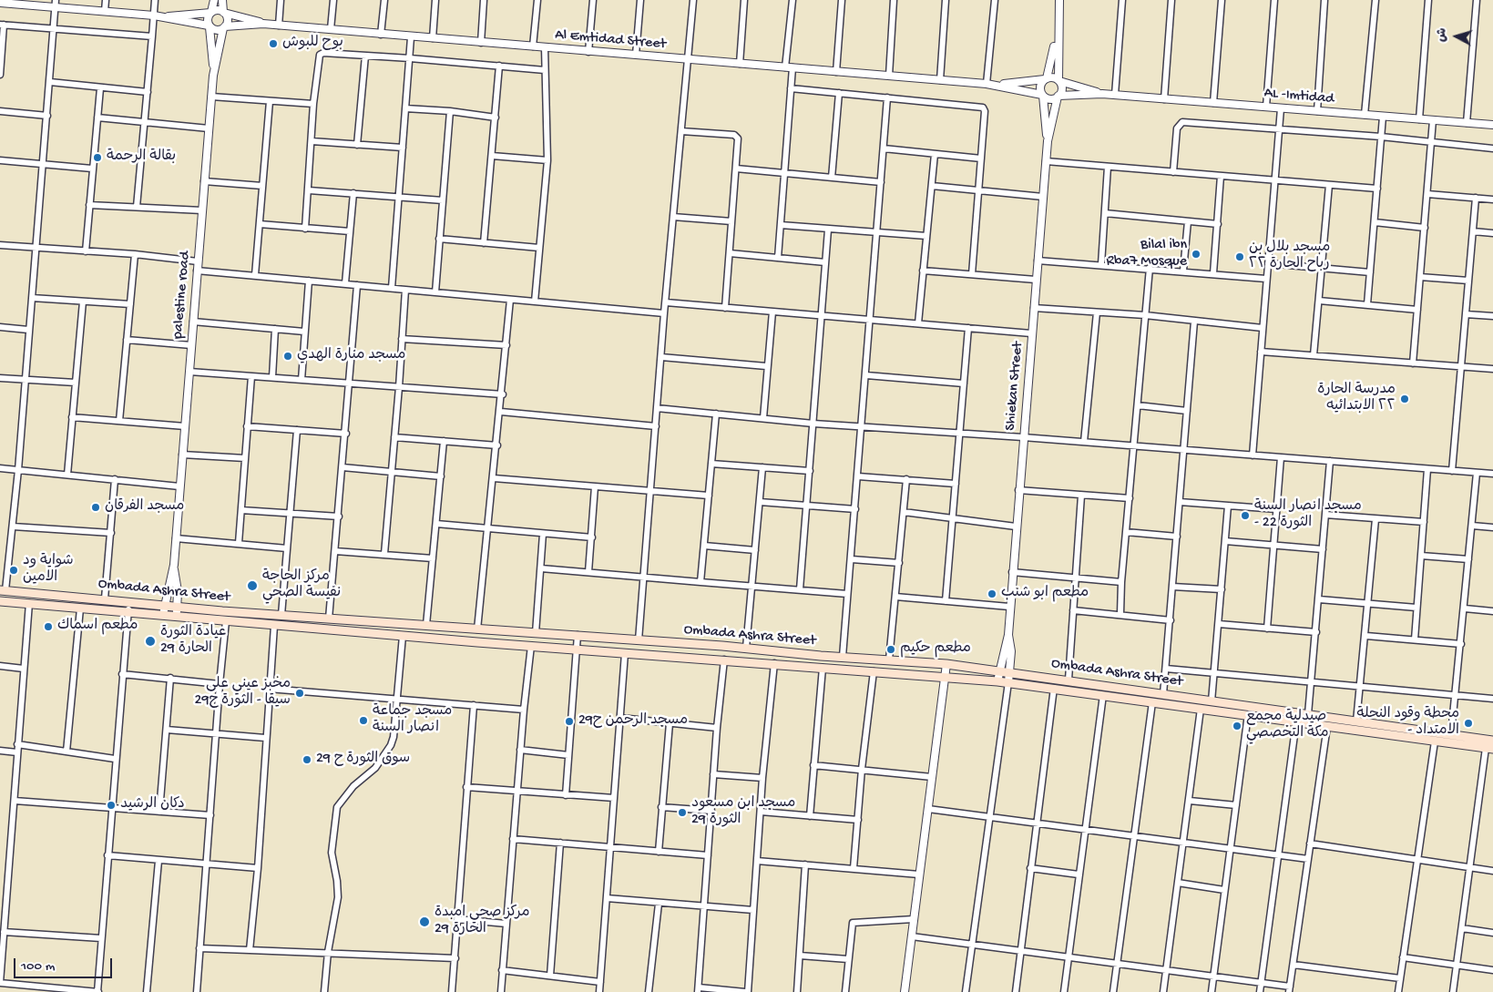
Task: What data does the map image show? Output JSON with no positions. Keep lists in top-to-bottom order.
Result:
{
  "streets": {
    "main road": ["Ombada Ashra Street"],
    "street": [
      "Al Emtidad Street",
      "AL -Imtidad",
      "palestine road",
      "Shiekan Street"
    ]
  },
  "crossings": [
    ["Al Emtidad Street", "palestine road"],
    ["palestine road", "Ombada Ashra Street"],
    ["Shiekan Street", "Ombada Ashra Street"]
  ],
  "places": [
    "بوح للبوش",
    "بقالة الرحمة",
    "Bilal ibn Rba7 Mosque",
    "مسجد بلال بن رباح الحارة ٢٢",
    "مسجد منارة الهدي",
    "مدرسة الحارة ٢٢ الابتدائيه",
    "مسجد الفرقان",
    "مسجد انصار السنة - الثورة 22",
    "شواية ود الامين",
    "مركز الحاجة نفيسة الصحي",
    "مطعم ابو شنب",
    "مطعم اسماك",
    "عيادة الثورة الحارة 29",
    "مطعم حكيم",
    "مخبز عيني على سيقا - الثورة ح29",
    "مسجد جماعة انصار السنة",
    "مسجد الرحمن ح29",
    "محطة وقود النحلة - الامتداد",
    "صيدلية مجمع مكة التخصصي",
    "سوق الثورة ح 29",
    "دكان الرشيد",
    "مسجد ابن مسعود الثورة 29",
    "مركز صحي امبدة الحارة 29"
  ],
  "scale_bar": "100 m",
  "north": "left"
}
